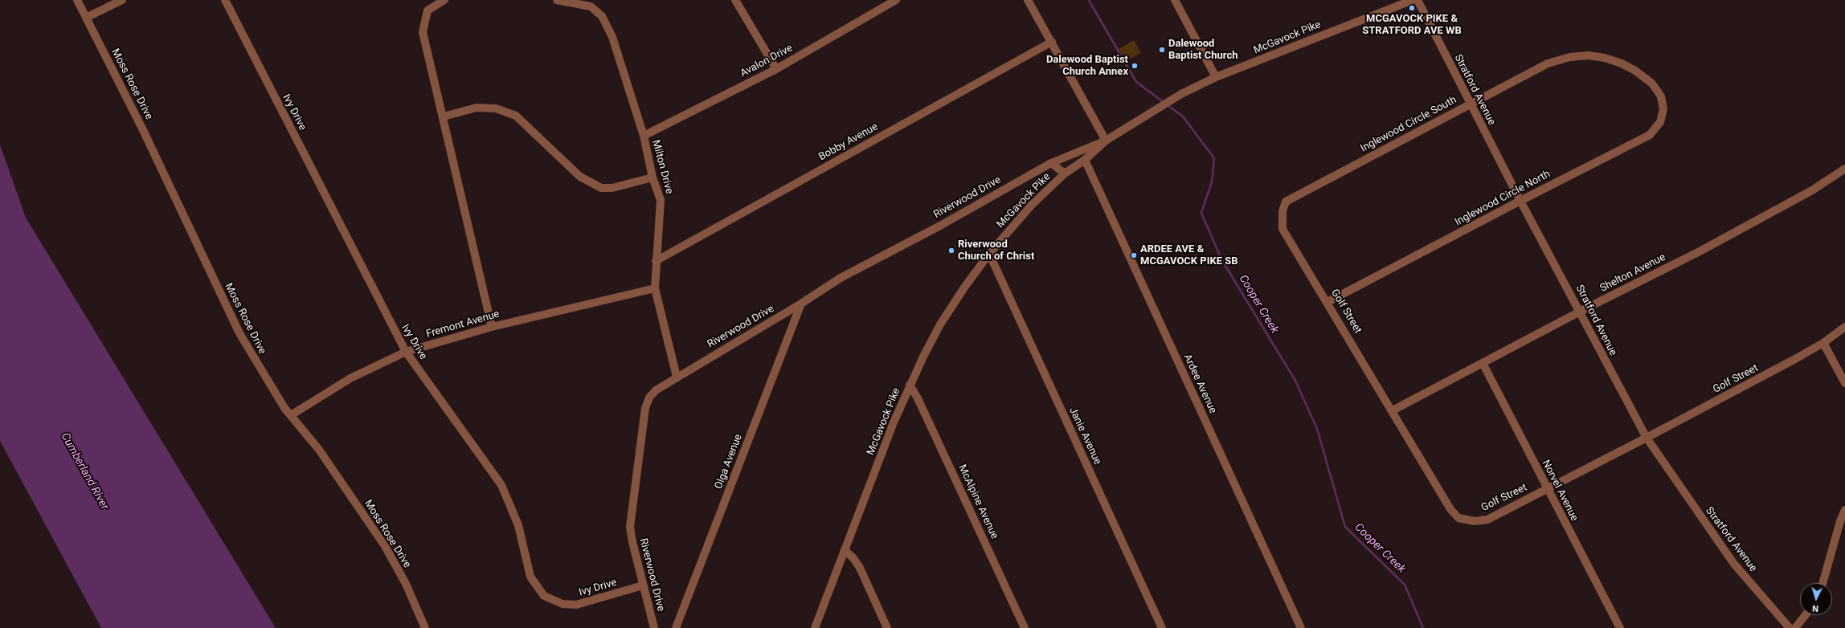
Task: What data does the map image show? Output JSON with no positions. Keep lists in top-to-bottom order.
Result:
{
  "streets": {
    "street": [
      "McGavock Pike",
      "Avalon Drive",
      "Moss Rose Drive",
      "Stratford Avenue",
      "Ivy Drive",
      "Inglewood Circle South",
      "Bobby Avenue",
      "Milton Drive",
      "Riverwood Drive",
      "Inglewood Circle North",
      "Shelton Avenue",
      "Golf Street",
      "Fremont Avenue",
      "Ardee Avenue",
      "Janie Avenue",
      "Olga Avenue",
      "Norvel Avenue",
      "McAlpine Avenue"
    ]
  },
  "crossings": [
    ["McGavock Pike", "Riverwood Drive"],
    ["McGavock Pike", "Ardee Avenue"],
    ["McGavock Pike", "Janie Avenue"],
    ["McGavock Pike", "McAlpine Avenue"],
    ["Avalon Drive", "Milton Drive"],
    ["Moss Rose Drive", "Fremont Avenue"],
    ["Stratford Avenue", "Inglewood Circle South"],
    ["Stratford Avenue", "Inglewood Circle North"],
    ["Stratford Avenue", "Shelton Avenue"],
    ["Stratford Avenue", "Golf Street"],
    ["Ivy Drive", "Riverwood Drive"],
    ["Ivy Drive", "Fremont Avenue"],
    ["Inglewood Circle South", "Inglewood Circle North"],
    ["Inglewood Circle South", "Golf Street"],
    ["Bobby Avenue", "Milton Drive"],
    ["Milton Drive", "Riverwood Drive"],
    ["Milton Drive", "Fremont Avenue"],
    ["Riverwood Drive", "Ardee Avenue"],
    ["Riverwood Drive", "Olga Avenue"],
    ["Inglewood Circle North", "Golf Street"],
    ["Shelton Avenue", "Golf Street"],
    ["Shelton Avenue", "Norvel Avenue"],
    ["Golf Street", "Norvel Avenue"]
  ],
  "water": ["Cooper Creek", "Cumberland River"],
  "places": [
    "MCGAVOCK PIKE & STRATFORD AVE WB",
    "Dalewood Baptist Church",
    "Dalewood Baptist Church Annex",
    "Riverwood Church of Christ",
    "ARDEE AVE & MCGAVOCK PIKE SB"
  ],
  "north": "bottom"
}
